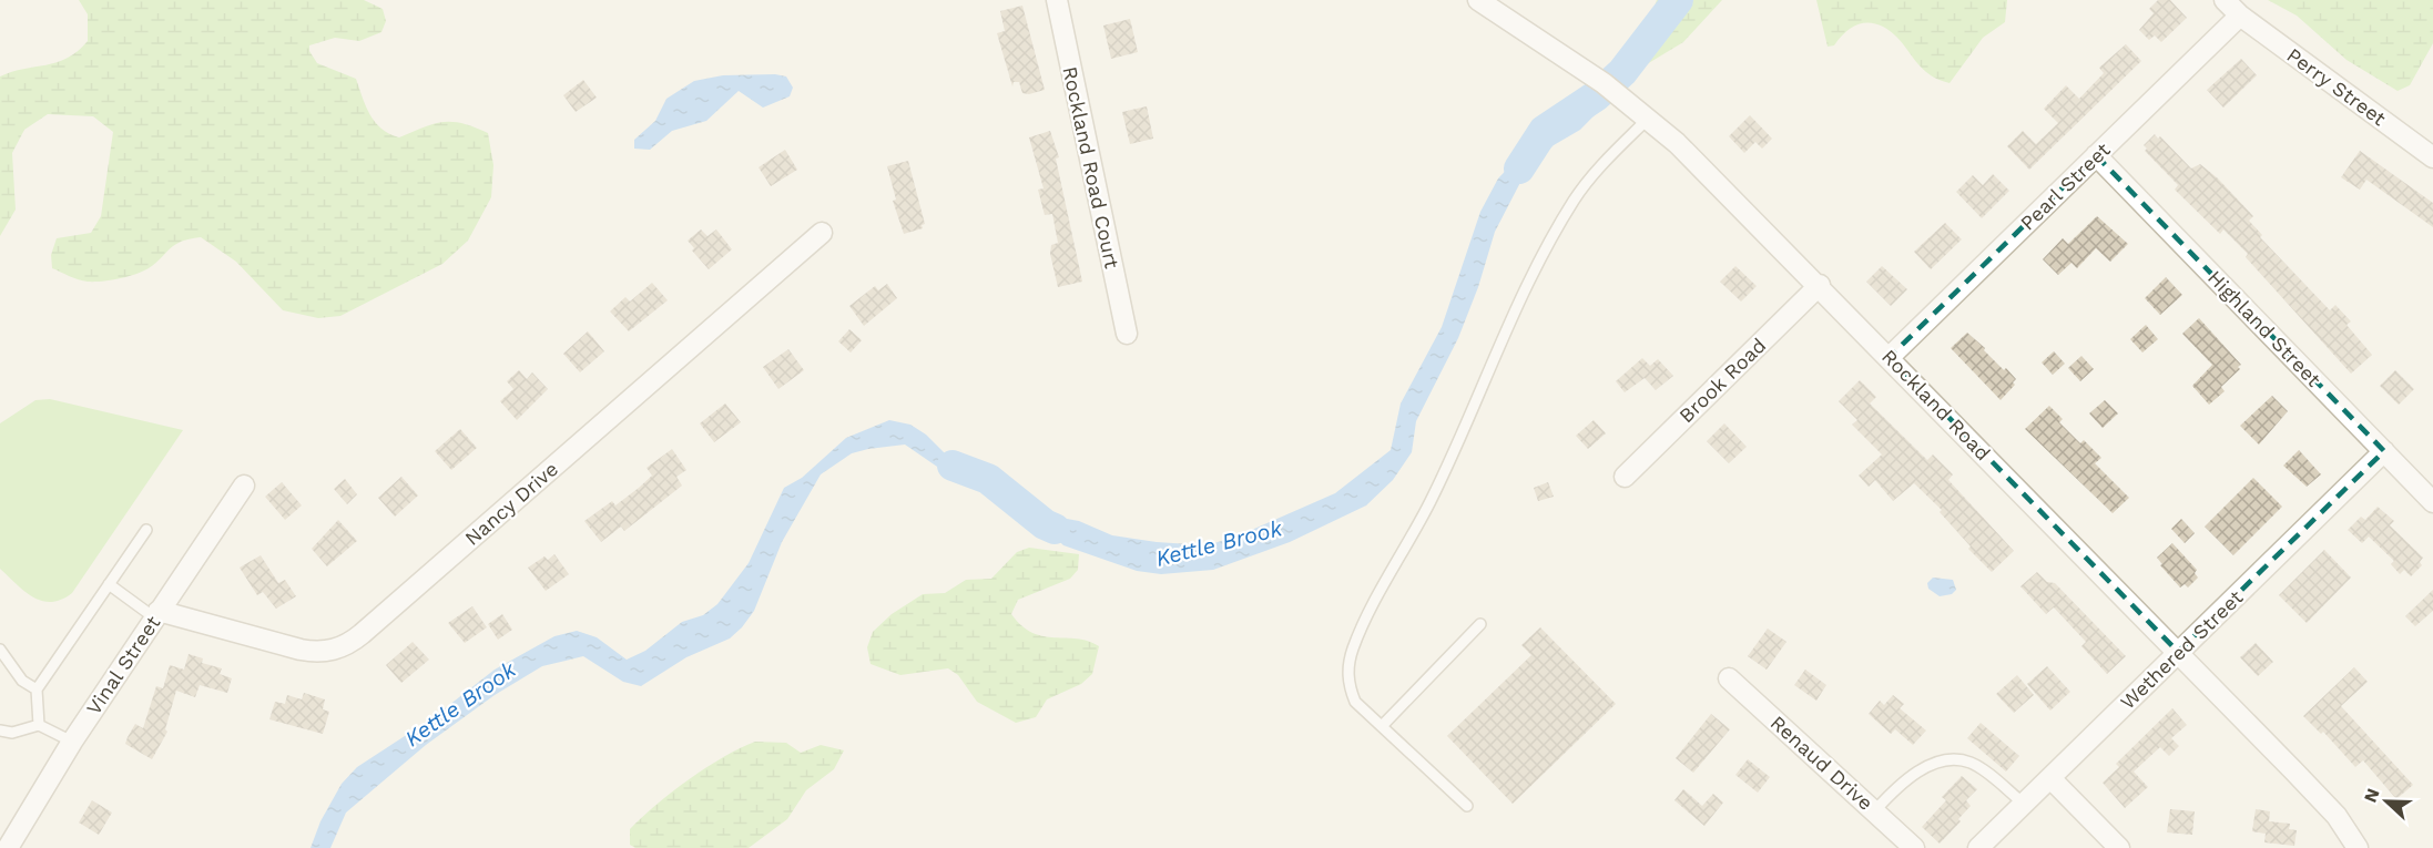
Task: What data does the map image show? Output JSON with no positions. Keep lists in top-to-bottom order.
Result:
{
  "streets": {
    "street": [
      "Perry Street",
      "Rockland Road Court",
      "Pearl Street",
      "Highland Street",
      "Brook Road",
      "Rockland Road",
      "Nancy Drive",
      "Wethered Street",
      "Vinal Street",
      "Renaud Drive"
    ]
  },
  "crossings": [
    ["Perry Street", "Pearl Street"],
    ["Pearl Street", "Highland Street"],
    ["Pearl Street", "Rockland Road"],
    ["Highland Street", "Wethered Street"],
    ["Brook Road", "Rockland Road"],
    ["Rockland Road", "Wethered Street"],
    ["Nancy Drive", "Vinal Street"]
  ],
  "water": ["Kettle Brook"],
  "north": "left"
}
